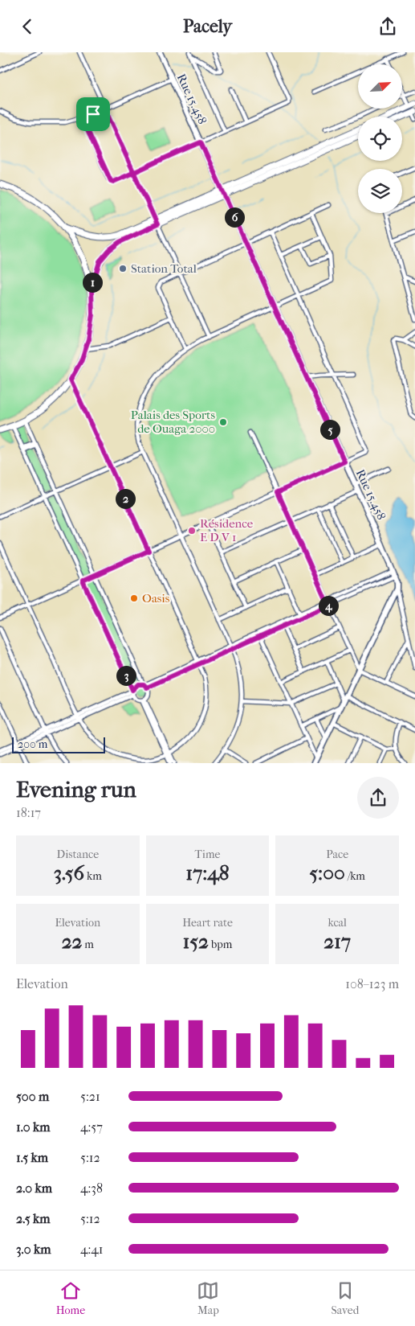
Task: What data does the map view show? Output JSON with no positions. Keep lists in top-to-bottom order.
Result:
{
  "streets": {
    "main road": ["Rue 15.458"]
  },
  "places": [
    "Station Total",
    "Palais des Sports de Ouaga 2000",
    "Résidence E D V 1",
    "Oasis"
  ],
  "scale_bar": "200 m",
  "north": "top right",
  "page": {
    "header": "Pacely",
    "pins": [
      "6",
      "1",
      "5",
      "2",
      "4",
      "3"
    ],
    "scale": "200 m",
    "heading": ["Evening run", "18:17"],
    "stats": [
      ["Distance", "3.56 km"],
      ["Time", "17:48"],
      ["Pace", "5:00 /km"],
      ["Elevation", "22 m"],
      ["Heart rate", "152 bpm"],
      ["kcal", "217"]
    ],
    "chart": ["Elevation", "108–123 m"],
    "list": [
      {
        "name": "500 m",
        "note": "5:21"
      },
      {
        "name": "1.0 km",
        "note": "4:57"
      },
      {
        "name": "1.5 km",
        "note": "5:12"
      },
      {
        "name": "2.0 km",
        "note": "4:38"
      },
      {
        "name": "2.5 km",
        "note": "5:12"
      },
      {
        "name": "3.0 km",
        "note": "4:41"
      }
    ],
    "tabs": ["Home", "Map", "Saved"]
  }
}
